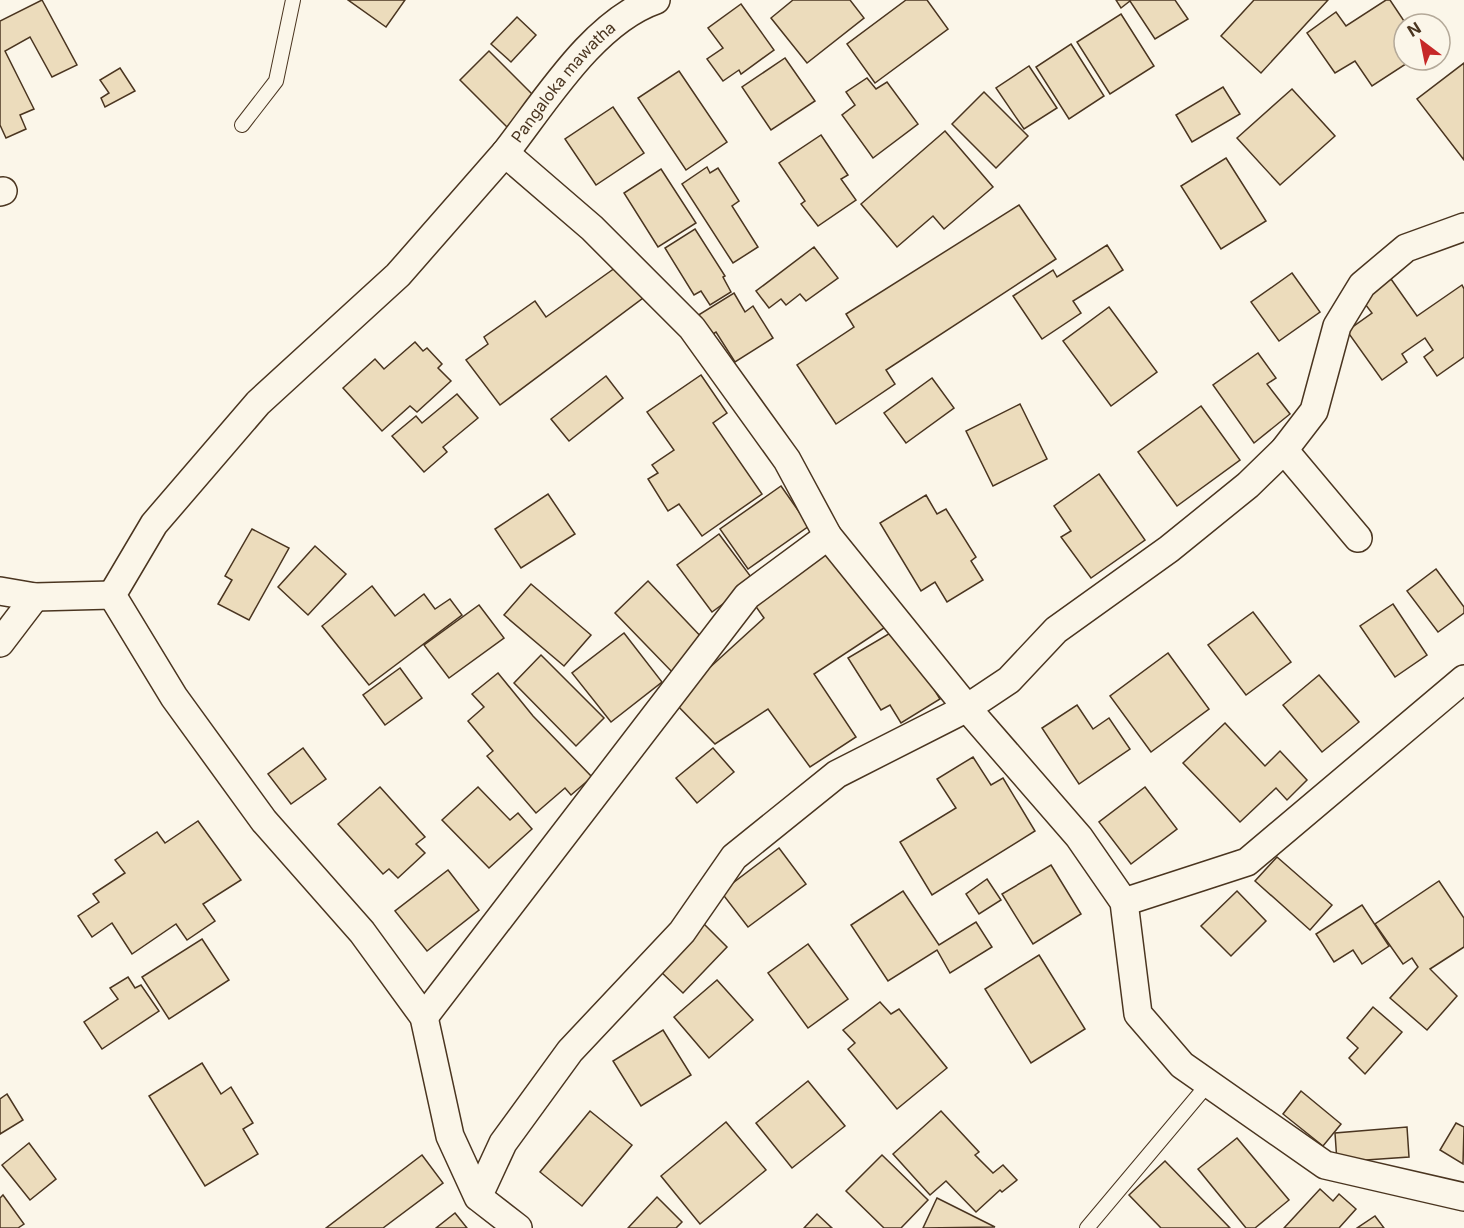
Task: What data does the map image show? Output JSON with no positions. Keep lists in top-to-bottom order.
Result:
{
  "streets": {
    "street": ["Pangaloka mawatha"]
  },
  "north": "top left"
}
